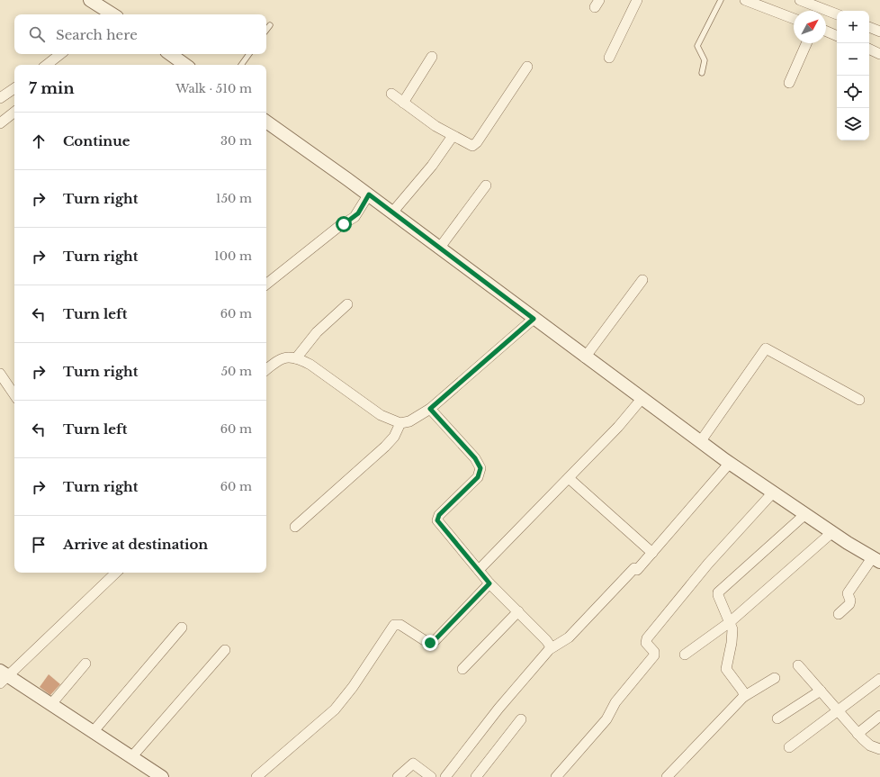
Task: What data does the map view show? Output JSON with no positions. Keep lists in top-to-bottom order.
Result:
{
  "north": "top right",
  "page": {
    "map_buttons": ["+", "−"],
    "search": "Search here",
    "heading": ["7 min", "Walk · 510 m"],
    "list": [
      ["Continue", "30 m"],
      ["Turn right", "150 m"],
      ["Turn right", "100 m"],
      ["Turn left", "60 m"],
      ["Turn right", "50 m"],
      ["Turn left", "60 m"],
      ["Turn right", "60 m"],
      "Arrive at destination"
    ]
  }
}
